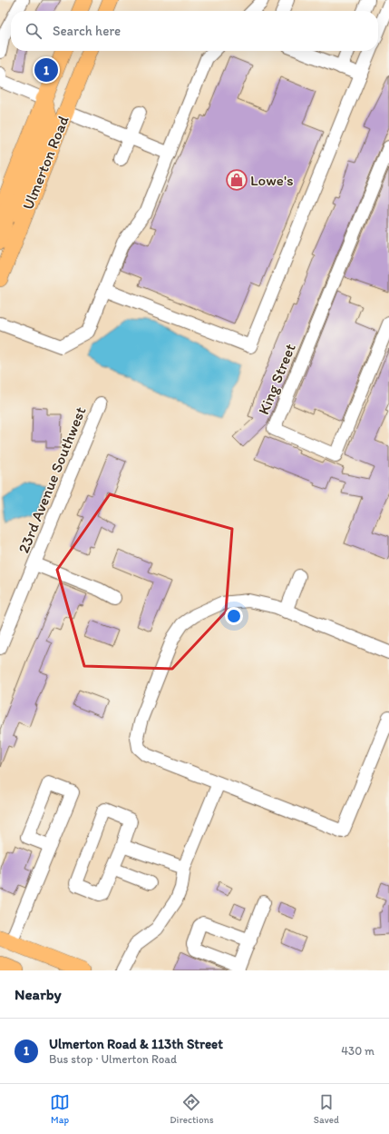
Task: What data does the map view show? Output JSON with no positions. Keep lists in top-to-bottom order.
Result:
{
  "streets": {
    "main road": ["Ulmerton Road"],
    "street": ["King Street", "23rd Avenue Southwest"]
  },
  "places": {
    "shop": ["Lowe's"]
  },
  "page": {
    "search": "Search here",
    "pins": "1",
    "heading": "Nearby",
    "list": [
      {
        "mark": "1",
        "name": "Ulmerton Road & 113th Street",
        "note": "Bus stop · Ulmerton Road",
        "value": "430 m"
      }
    ],
    "nav": ["Map", "Directions", "Saved"]
  }
}
